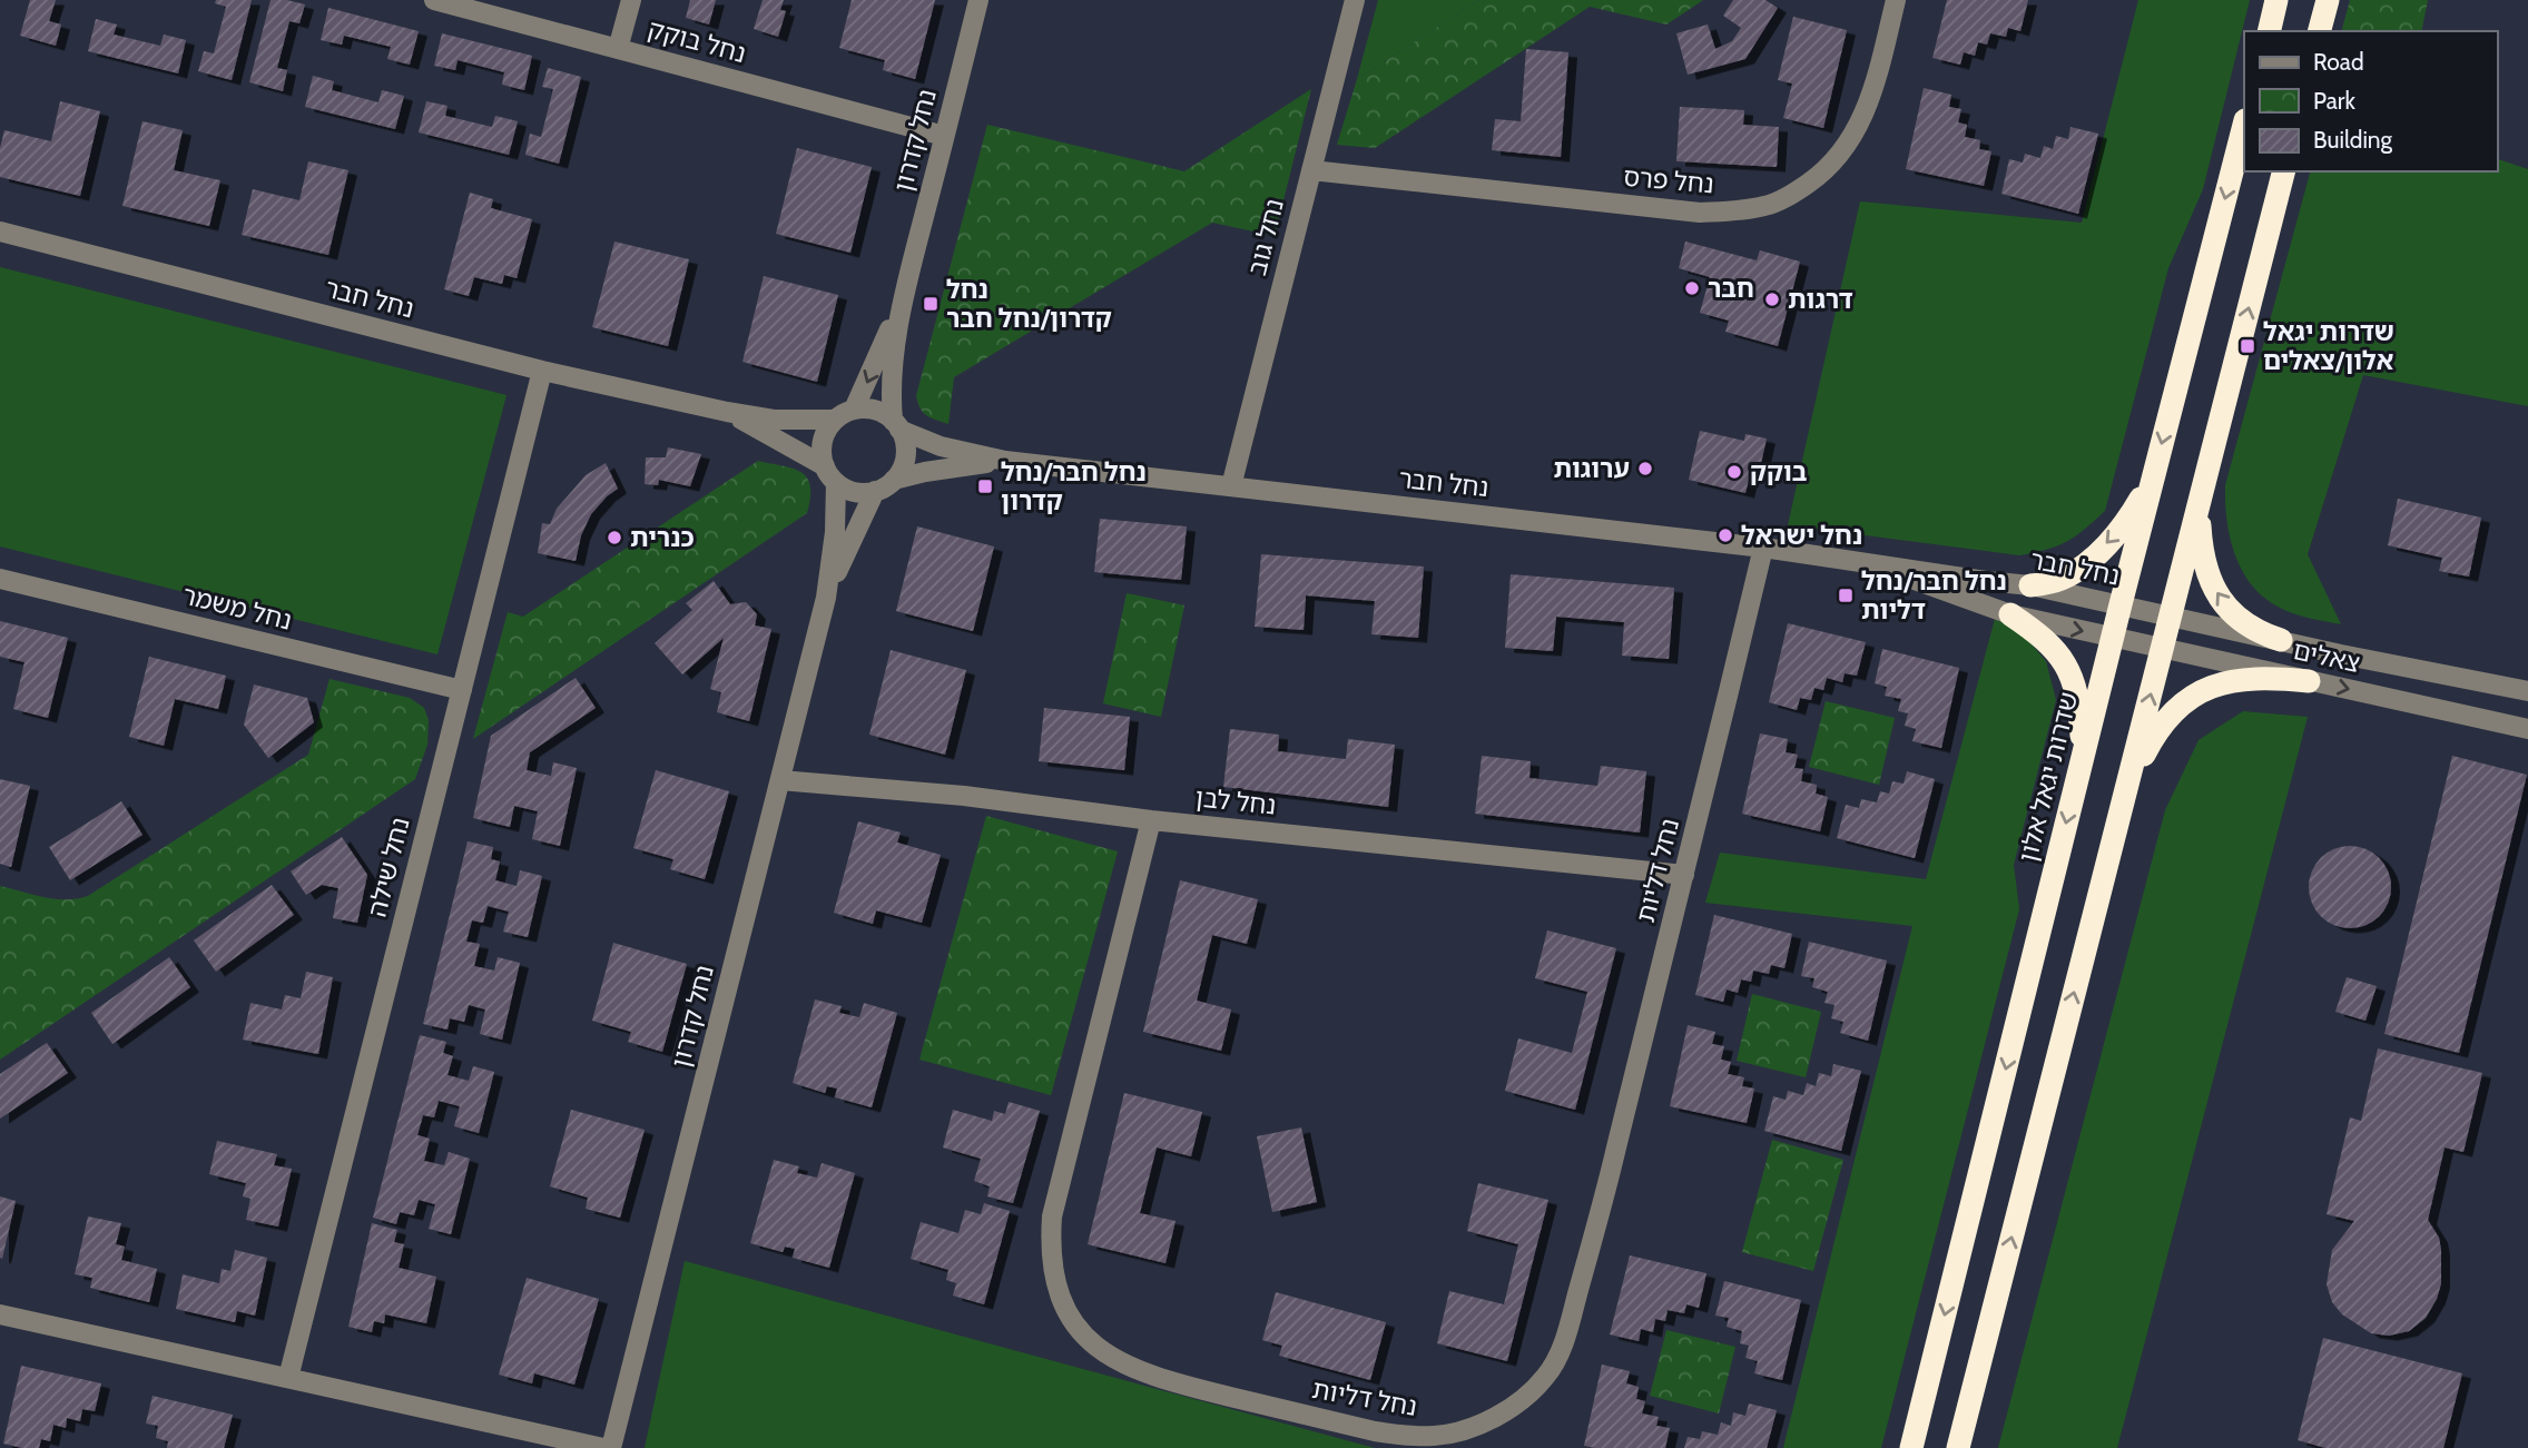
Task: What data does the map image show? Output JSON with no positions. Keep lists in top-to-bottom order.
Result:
{
  "streets": {
    "highway": ["שדרות יגאל אלון"],
    "street": [
      "נחל בוקק",
      "נחל קדרון",
      "נחל פרס",
      "נחל גוב",
      "נחל חבר",
      "נחל משמר",
      "צאלים",
      "נחל לבן",
      "נחל שילה",
      "נחל דליות"
    ]
  },
  "crossings": [
    ["נחל בוקק", "נחל קדרון"],
    ["נחל קדרון", "נחל חבר"],
    ["נחל קדרון", "נחל לבן"],
    ["נחל פרס", "נחל גוב"],
    ["נחל גוב", "נחל חבר"],
    ["נחל חבר", "צאלים"],
    ["נחל חבר", "שדרות יגאל אלון"],
    ["נחל חבר", "נחל שילה"],
    ["נחל חבר", "נחל דליות"],
    ["נחל משמר", "נחל שילה"],
    ["צאלים", "שדרות יגאל אלון"],
    ["נחל לבן", "נחל דליות"]
  ],
  "places": {
    "other": [
      "חבר",
      "דרגות",
      "ערוגות",
      "בוקק",
      "נחל ישראל",
      "כנרית"
    ],
    "transit": [
      "נחל קדרון/נחל חבר",
      "שדרות יגאל אלון/צאלים",
      "נחל חבר/נחל קדרון",
      "נחל חבר/נחל דליות"
    ]
  },
  "legend": ["Road", "Park", "Building"]
}
